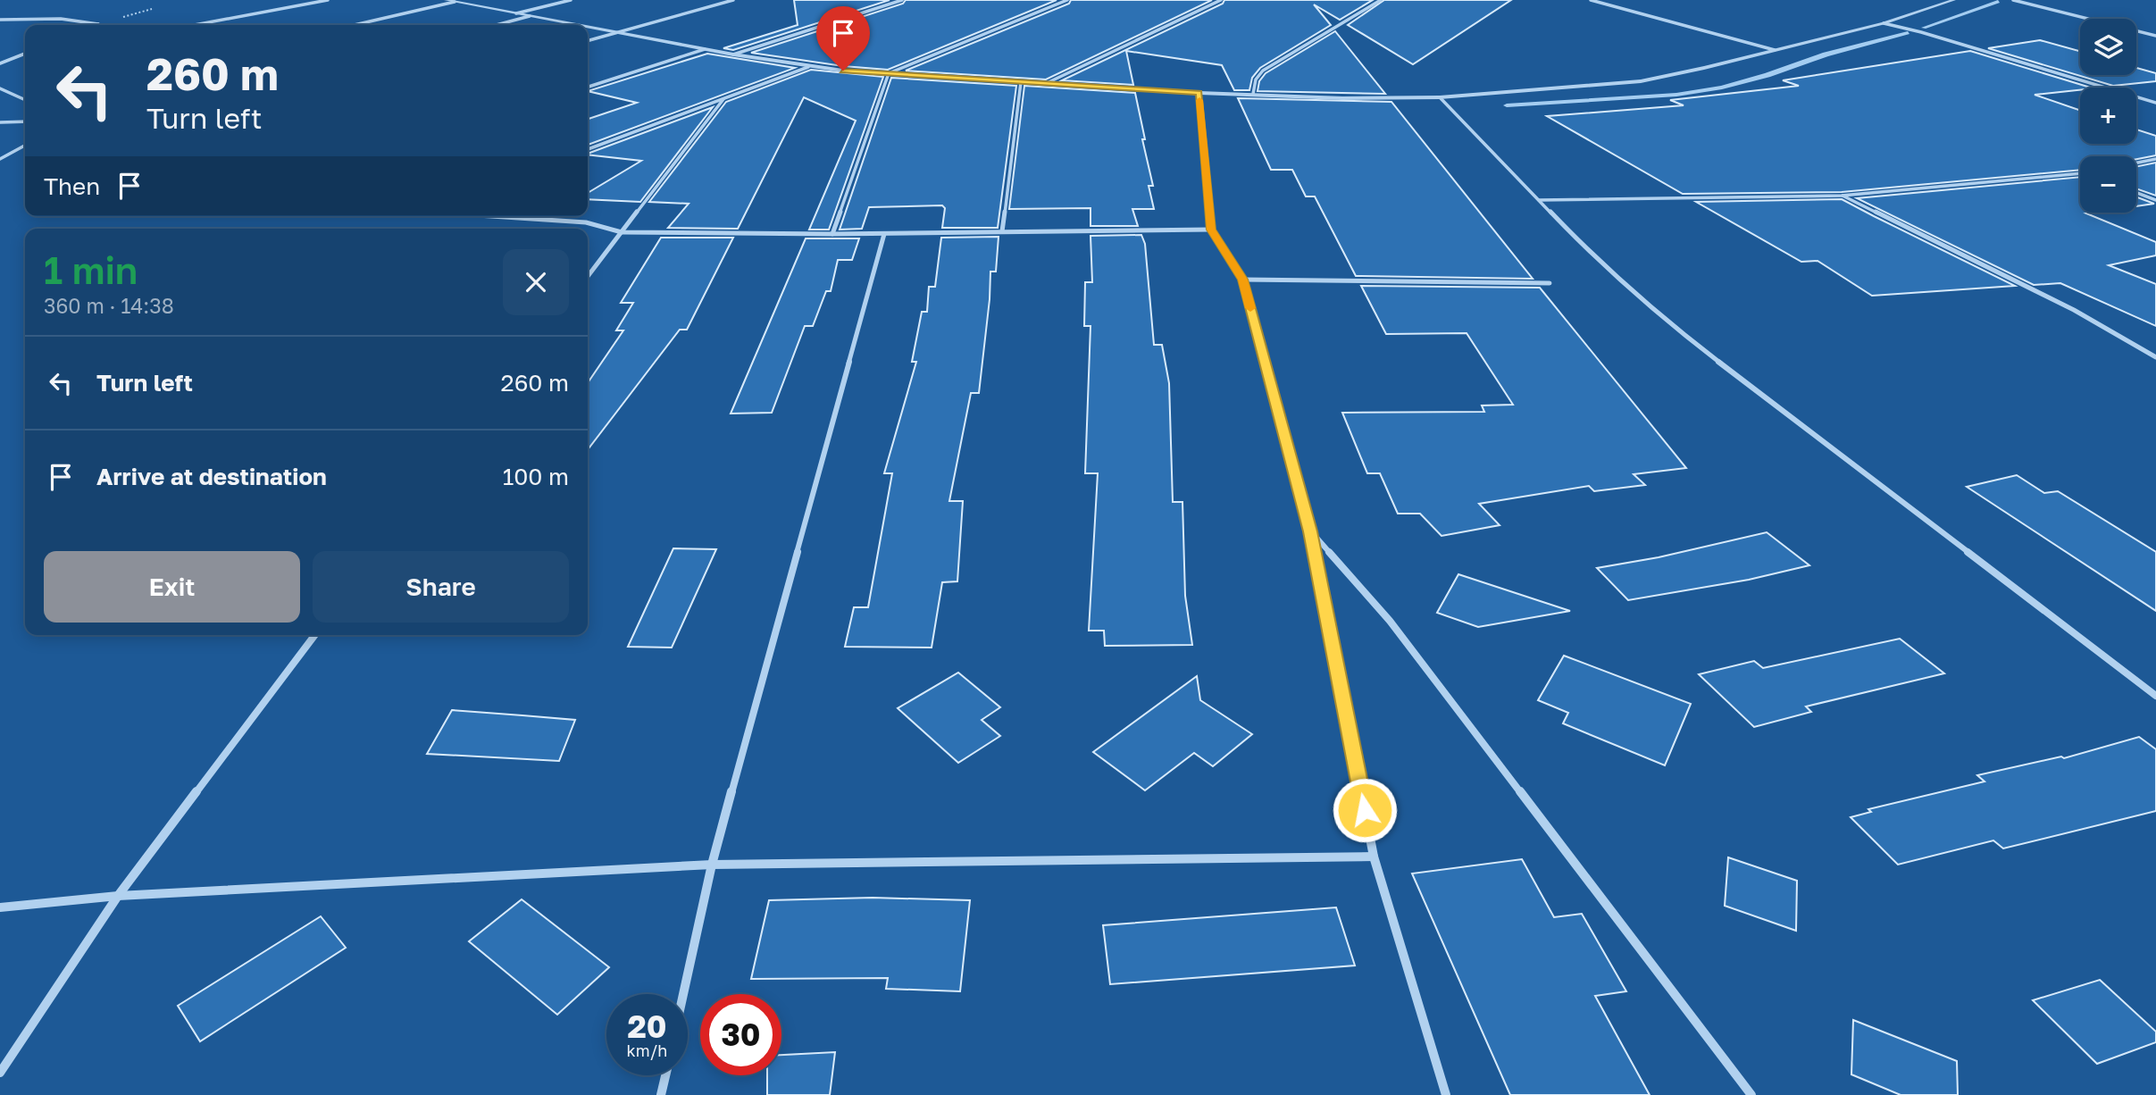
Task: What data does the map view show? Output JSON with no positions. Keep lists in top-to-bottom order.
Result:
{
  "page": {
    "map_buttons": ["+", "−"],
    "turn": ["260 m", "Turn left"],
    "then": "Then",
    "heading": ["1 min", "360 m · 14:38"],
    "list": [
      {
        "name": "Turn left",
        "value": "260 m"
      },
      {
        "name": "Arrive at destination",
        "value": "100 m"
      }
    ],
    "buttons": ["Exit", "Share"],
    "speed": "20 km/h",
    "limit": "30"
  }
}
